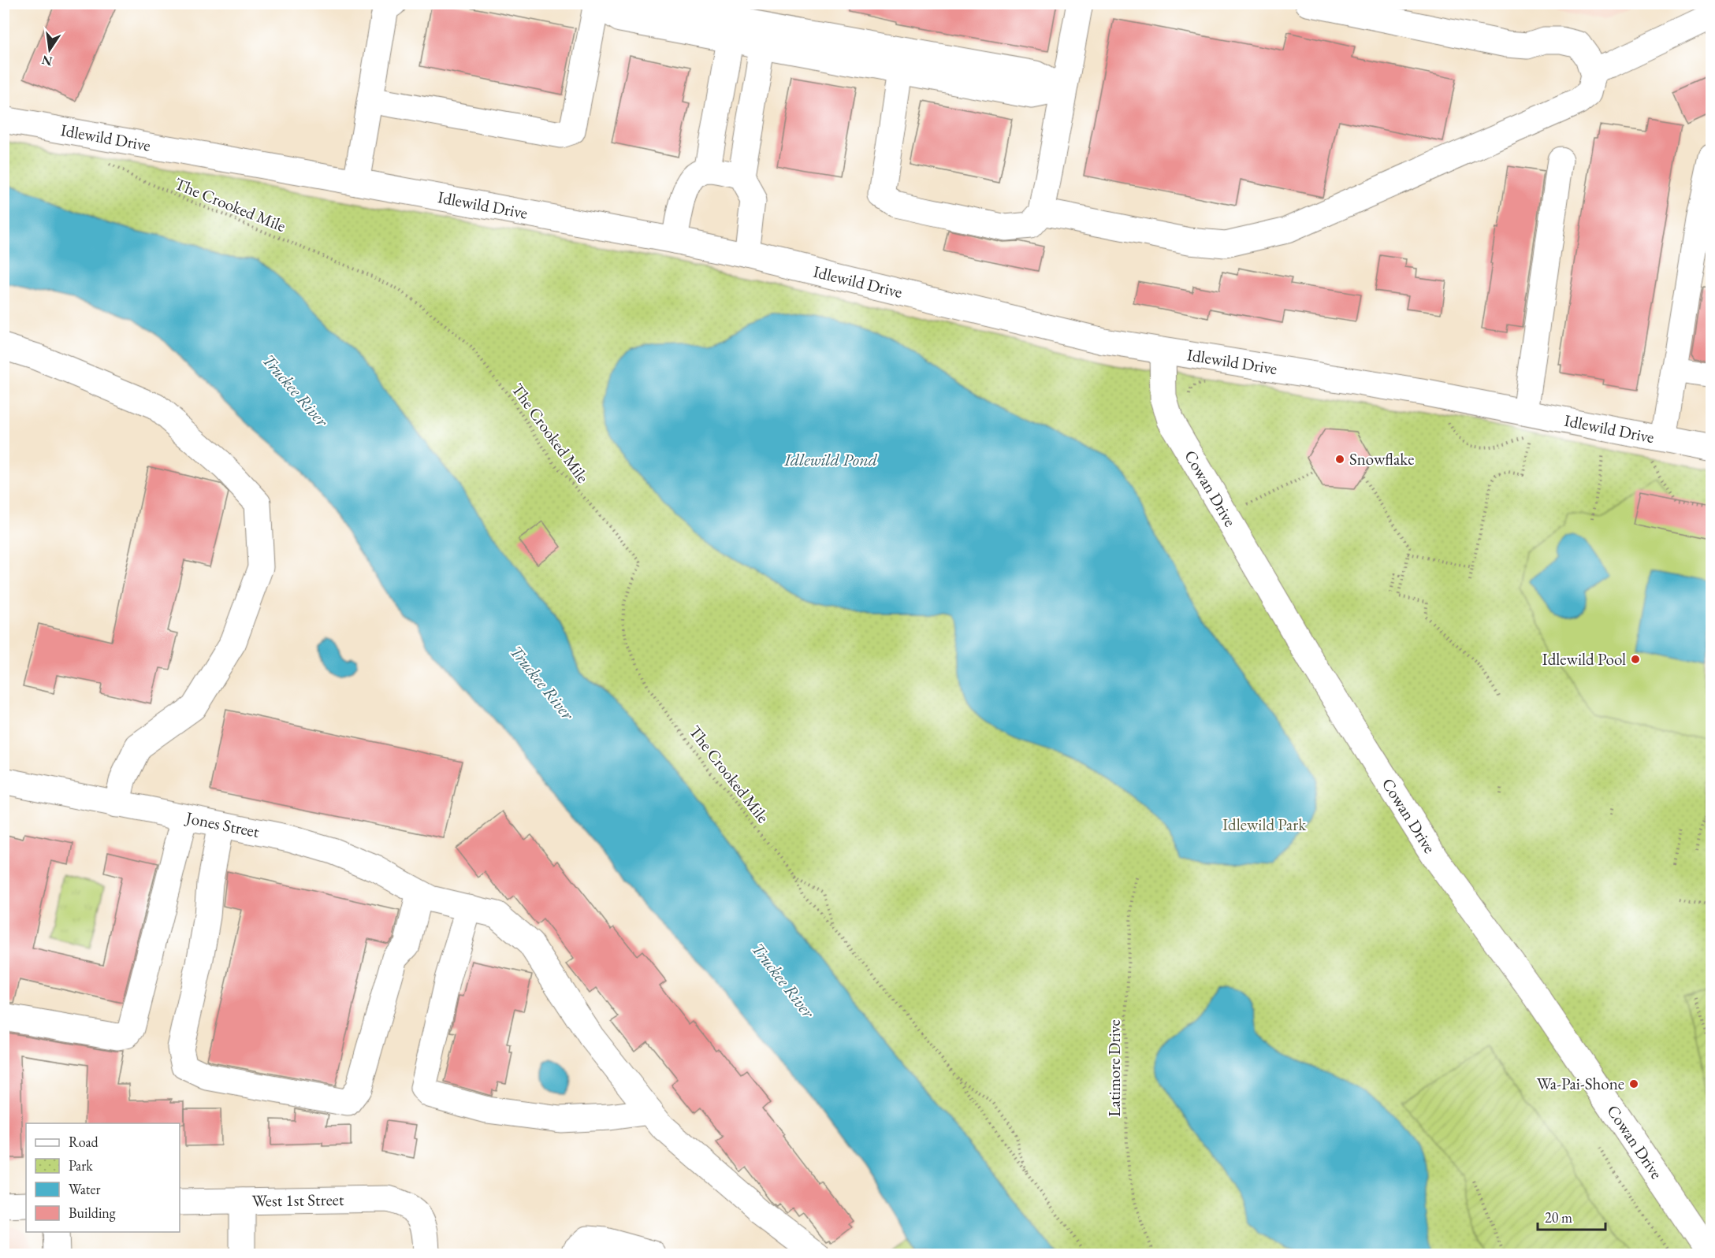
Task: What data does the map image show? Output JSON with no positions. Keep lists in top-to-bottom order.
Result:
{
  "streets": {
    "street": [
      "Idlewild Drive",
      "Cowan Drive",
      "Jones Street",
      "West 1st Street"
    ],
    "path": ["The Crooked Mile", "Latimore Drive"]
  },
  "crossings": [
    ["Idlewild Drive", "Cowan Drive"]
  ],
  "water": ["Truckee River", "Idlewild Pond"],
  "parks": ["Idlewild Park"],
  "places": ["Snowflake", "Idlewild Pool", "Wa-Pai-Shone"],
  "legend": [
    "Road",
    "Park",
    "Water",
    "Building"
  ],
  "scale_bar": "20 m",
  "north": "bottom"
}
